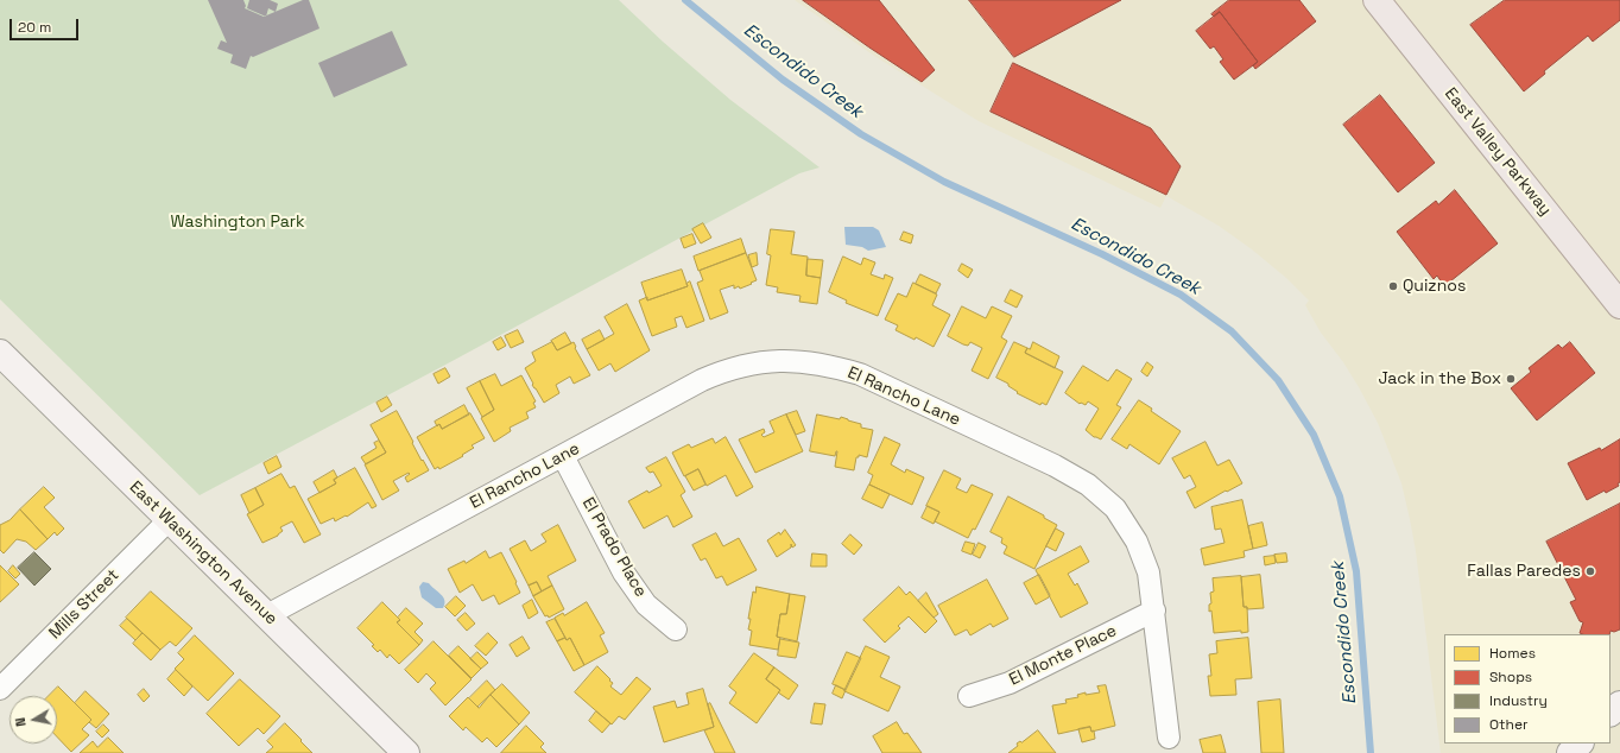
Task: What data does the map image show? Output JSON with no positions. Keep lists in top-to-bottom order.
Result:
{
  "streets": {
    "main road": ["East Valley Parkway", "East Washington Avenue"],
    "street": [
      "El Rancho Lane",
      "El Prado Place",
      "Mills Street",
      "El Monte Place"
    ]
  },
  "crossings": [
    ["El Rancho Lane", "El Prado Place"],
    ["El Rancho Lane", "East Washington Avenue"],
    ["El Rancho Lane", "El Monte Place"],
    ["East Washington Avenue", "Mills Street"]
  ],
  "water": ["Escondido Creek"],
  "parks": ["Washington Park"],
  "places": ["Quiznos", "Jack in the Box", "Fallas Paredes"],
  "legend": [
    "Homes",
    "Shops",
    "Industry",
    "Other"
  ],
  "scale_bar": "20 m",
  "north": "left"
}
